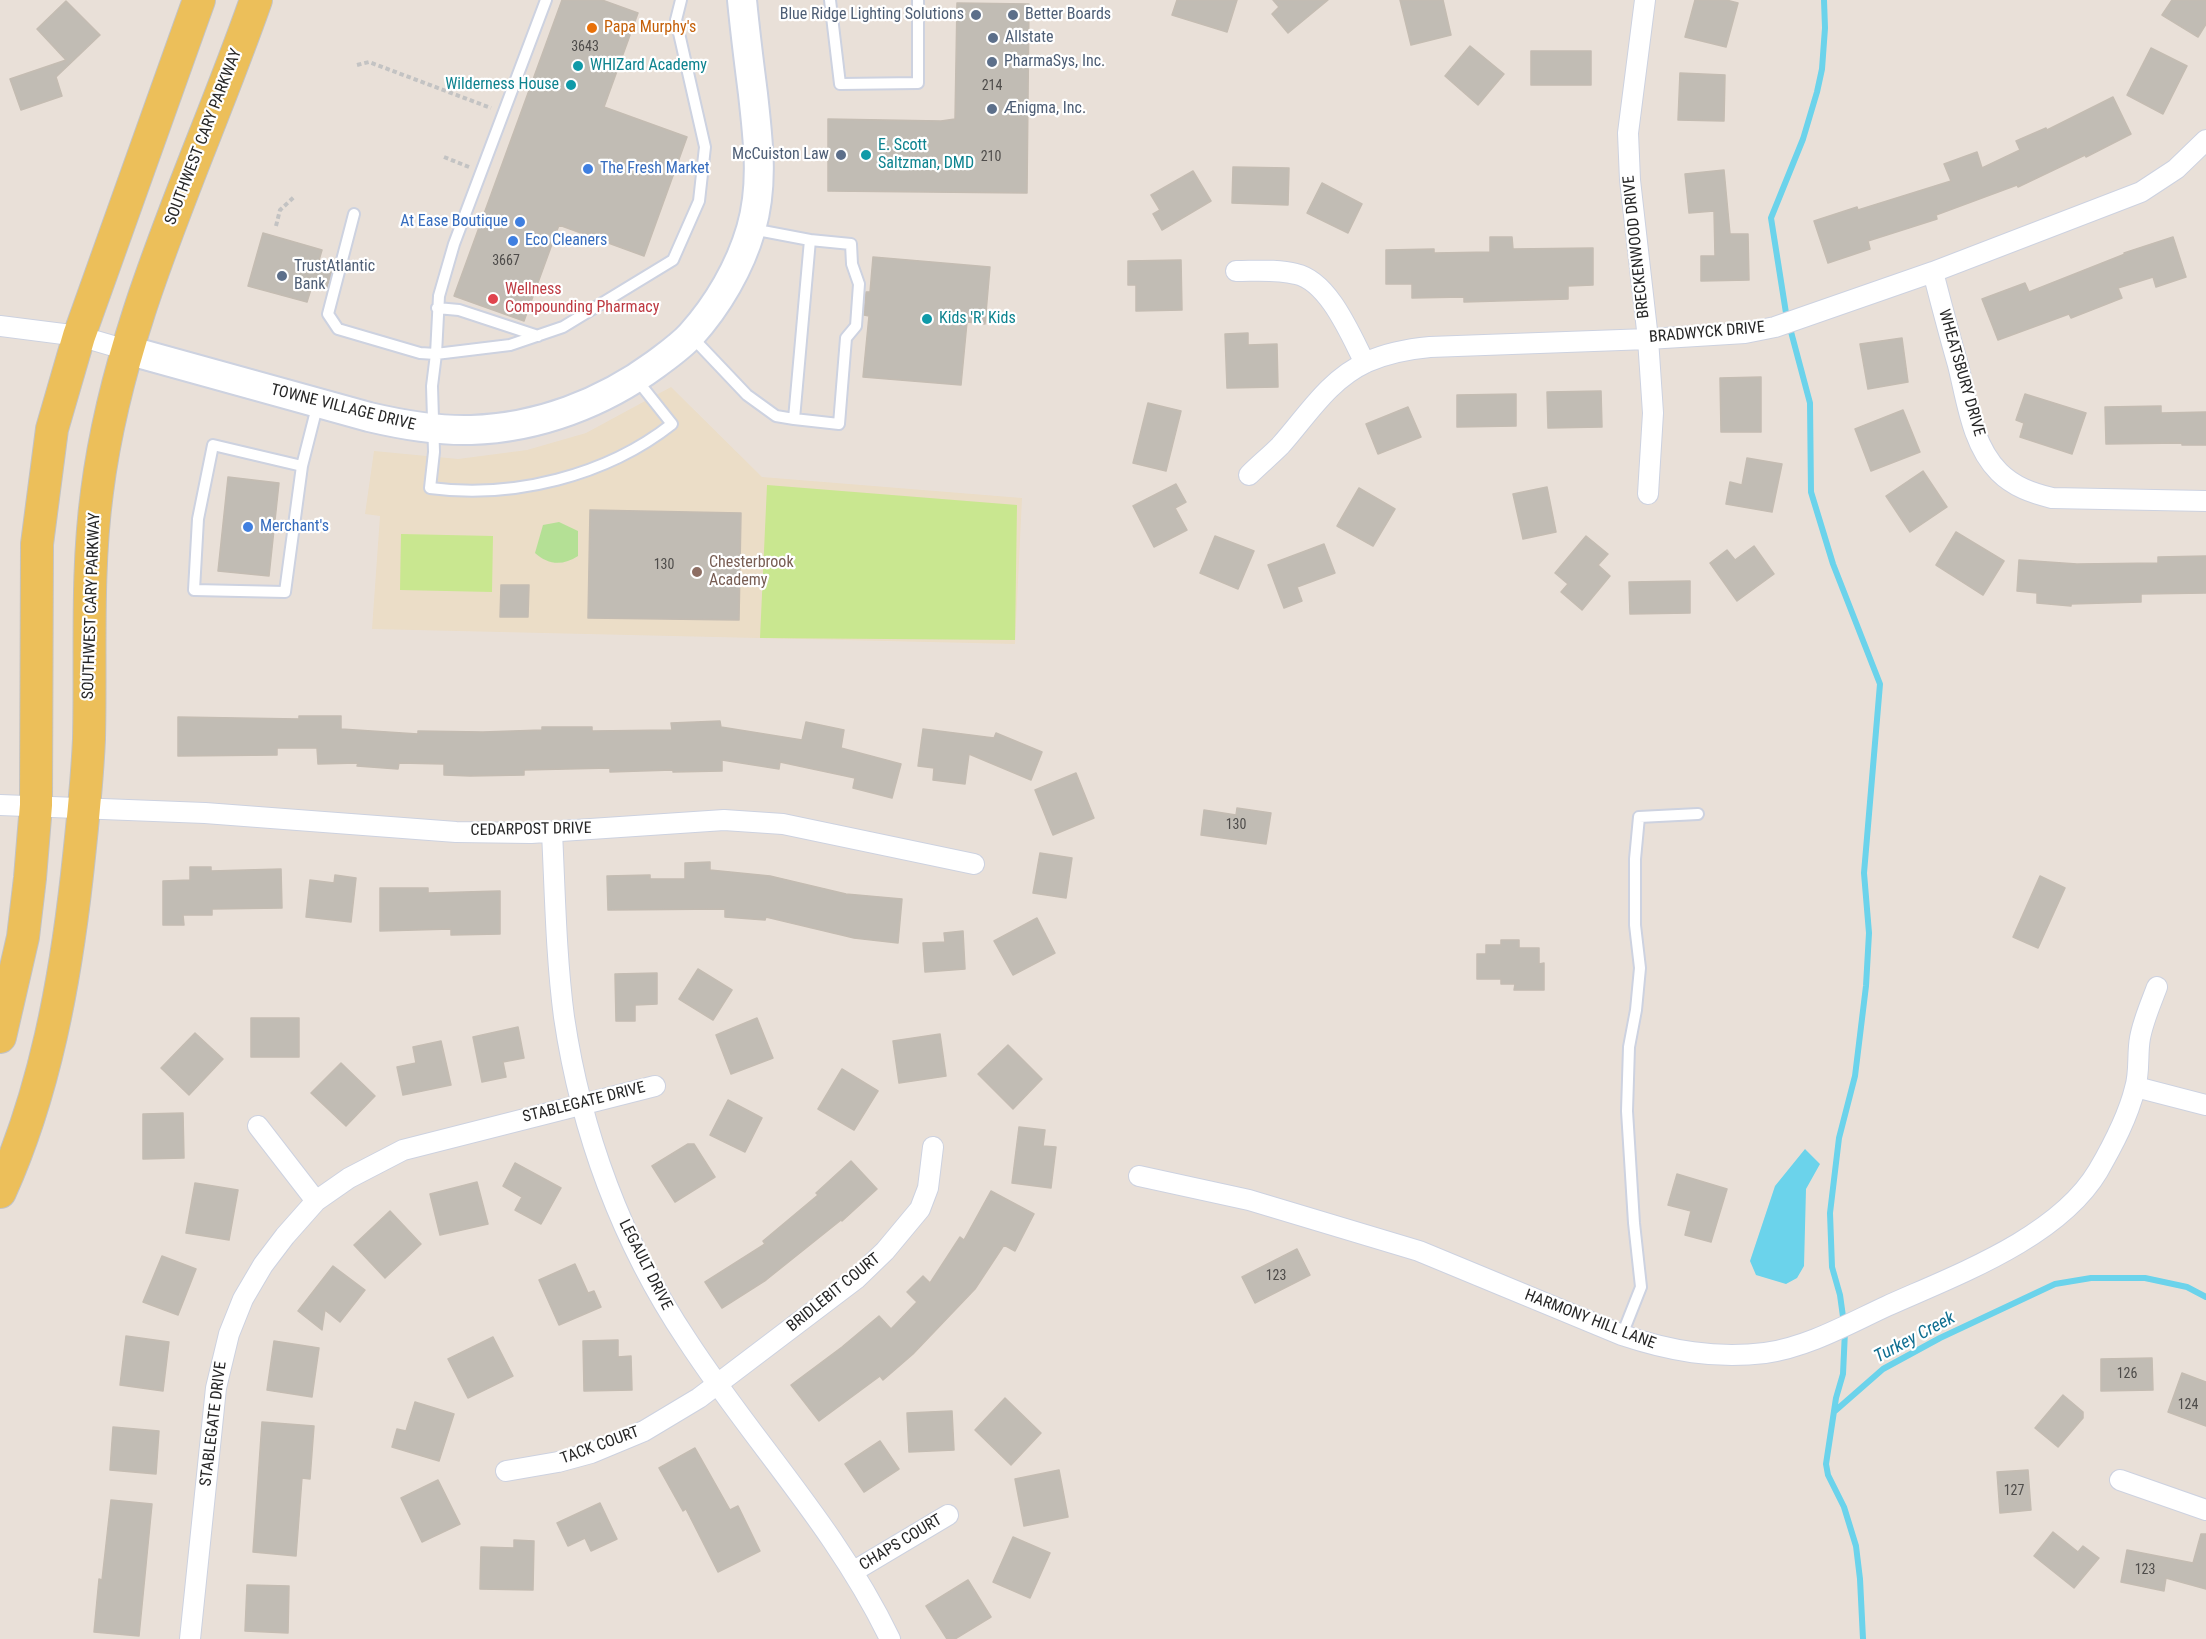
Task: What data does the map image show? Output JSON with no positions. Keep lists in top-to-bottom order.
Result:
{
  "streets": {
    "main road": ["SOUTHWEST CARY PARKWAY"],
    "street": [
      "BRECKENWOOD DRIVE",
      "BRADWYCK DRIVE",
      "WHEATSBURY DRIVE",
      "TOWNE VILLAGE DRIVE",
      "CEDARPOST DRIVE",
      "STABLEGATE DRIVE",
      "LEGAULT DRIVE",
      "BRIDLEBIT COURT",
      "HARMONY HILL LANE",
      "TACK COURT",
      "CHAPS COURT"
    ]
  },
  "crossings": [
    ["SOUTHWEST CARY PARKWAY", "TOWNE VILLAGE DRIVE"],
    ["SOUTHWEST CARY PARKWAY", "CEDARPOST DRIVE"],
    ["BRECKENWOOD DRIVE", "BRADWYCK DRIVE"],
    ["BRADWYCK DRIVE", "WHEATSBURY DRIVE"],
    ["CEDARPOST DRIVE", "LEGAULT DRIVE"],
    ["STABLEGATE DRIVE", "LEGAULT DRIVE"],
    ["LEGAULT DRIVE", "BRIDLEBIT COURT"],
    ["LEGAULT DRIVE", "TACK COURT"],
    ["LEGAULT DRIVE", "CHAPS COURT"],
    ["BRIDLEBIT COURT", "TACK COURT"]
  ],
  "water": ["Turkey Creek"],
  "places": [
    "Blue Ridge Lighting Solutions",
    "Better Boards",
    "Papa Murphy's",
    "Allstate",
    "PharmaSys, Inc.",
    "WHIZard Academy",
    "Wilderness House",
    "Ænigma, Inc.",
    "McCuiston Law",
    "E. Scott Saltzman, DMD",
    "The Fresh Market",
    "At Ease Boutique",
    "Eco Cleaners",
    "TrustAtlantic Bank",
    "Wellness Compounding Pharmacy",
    "Kids 'R' Kids",
    "Merchant's",
    "Chesterbrook Academy"
  ],
  "house_numbers": [
    "3643",
    "214",
    "210",
    "3667",
    "130",
    "130",
    "123",
    "126",
    "124",
    "127",
    "123"
  ]
}
